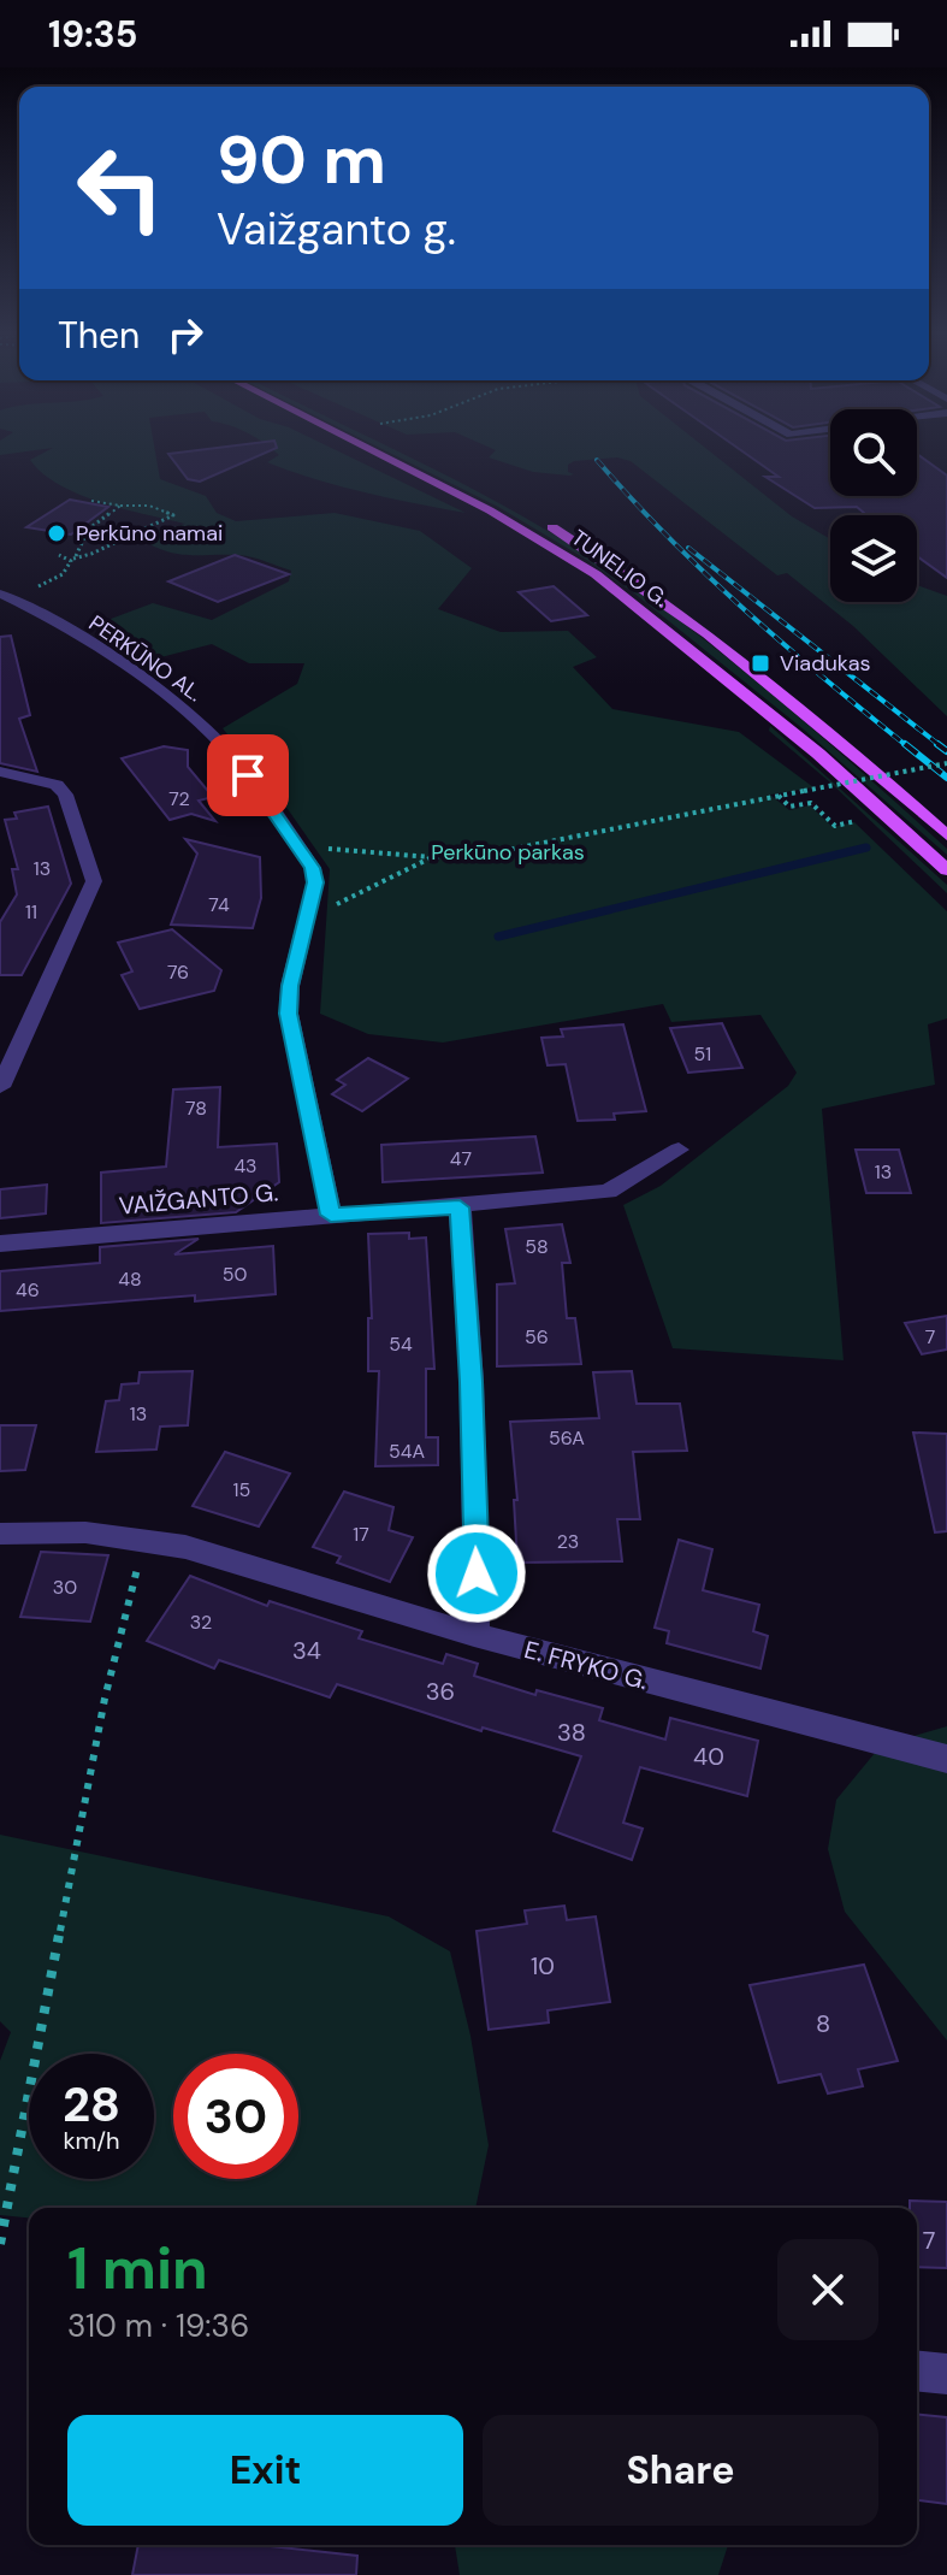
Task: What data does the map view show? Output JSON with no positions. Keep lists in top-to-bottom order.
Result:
{
  "streets": {
    "main road": ["TUNELIO G."],
    "street": ["PERKŪNO AL.", "VAIŽGANTO G.", "E. FRYKO G."]
  },
  "crossings": [
    ["PERKŪNO AL.", "VAIŽGANTO G."]
  ],
  "parks": ["Perkūno parkas"],
  "places": {
    "other": ["Perkūno namai"],
    "transit": ["Viadukas"]
  },
  "house_numbers": [
    "72",
    "13",
    "74",
    "11",
    "76",
    "51",
    "78",
    "47",
    "43",
    "13",
    "58",
    "50",
    "48",
    "46",
    "56",
    "7",
    "54",
    "13",
    "56A",
    "54A",
    "15",
    "17",
    "23",
    "30",
    "32",
    "34",
    "36",
    "38",
    "40",
    "10",
    "8",
    "7"
  ],
  "page": {
    "status": "19:35",
    "turn": ["90 m", "Vaižganto g."],
    "then": "Then",
    "speed": "28 km/h",
    "limit": "30",
    "heading": ["1 min", "310 m · 19:36"],
    "buttons": ["Exit", "Share"]
  }
}
